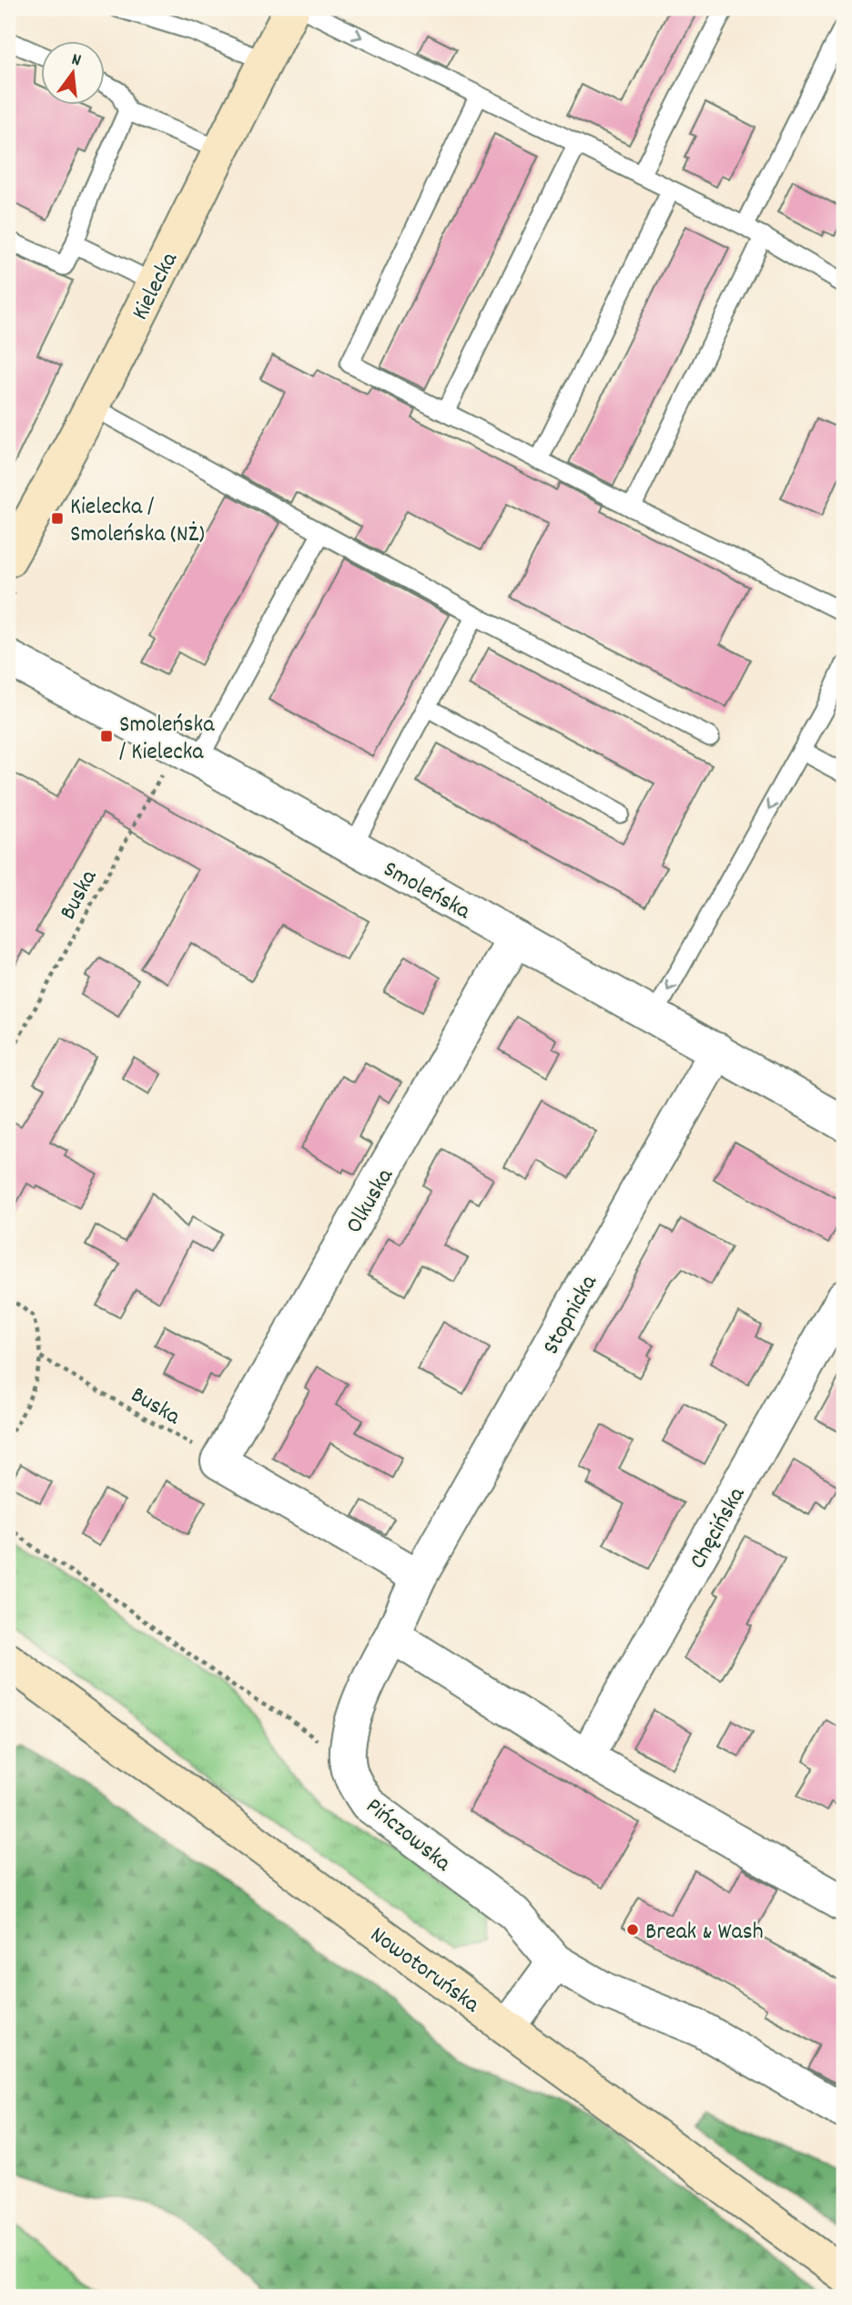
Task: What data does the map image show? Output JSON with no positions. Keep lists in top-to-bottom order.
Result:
{
  "streets": {
    "main road": ["Kielecka", "Nowotoruńska"],
    "street": [
      "Smoleńska",
      "Olkuska",
      "Stopnicka",
      "Chęcińska",
      "Pińczowska"
    ],
    "path": ["Buska"]
  },
  "crossings": [
    ["Smoleńska", "Buska"],
    ["Smoleńska", "Olkuska"],
    ["Smoleńska", "Stopnicka"],
    ["Buska", "Olkuska"],
    ["Stopnicka", "Pińczowska"]
  ],
  "places": {
    "transit": ["Kielecka / Smoleńska (NŻ)", "Smoleńska / Kielecka"],
    "other": ["Break & Wash"]
  },
  "north": "top"
}
